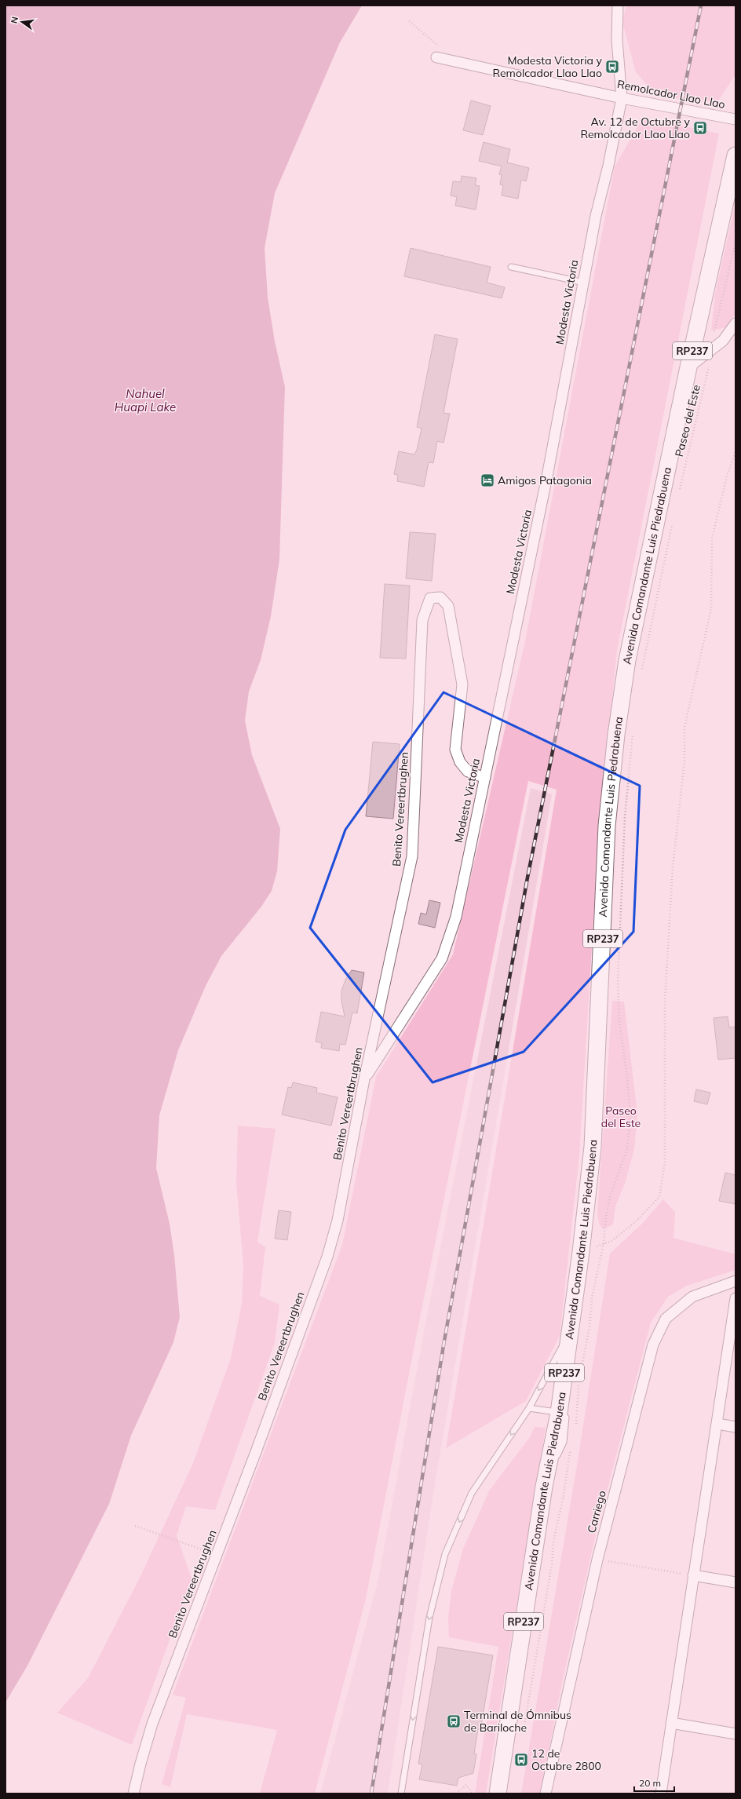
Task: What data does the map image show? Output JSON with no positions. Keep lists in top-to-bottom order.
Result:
{
  "streets": {
    "main road": ["RP237", "Avenida Comandante Luis Piedrabuena"],
    "street": [
      "Remolcador Llao Llao",
      "Modesta Victoria",
      "Benito Vereertbrughen",
      "Carriego"
    ],
    "path": ["Paseo del Este"]
  },
  "crossings": [
    ["Remolcador Llao Llao", "Modesta Victoria"],
    ["Modesta Victoria", "Benito Vereertbrughen"]
  ],
  "water": ["Nahuel Huapi Lake"],
  "parks": ["Paseo del Este"],
  "places": {
    "bus stop": [
      "Modesta Victoria y Remolcador Llao Llao",
      "Av. 12 de Octubre y Remolcador Llao Llao",
      "Terminal de Ómnibus de Bariloche",
      "12 de Octubre 2800"
    ],
    "hotel": ["Amigos Patagonia"]
  },
  "scale_bar": "20 m",
  "north": "left"
}
